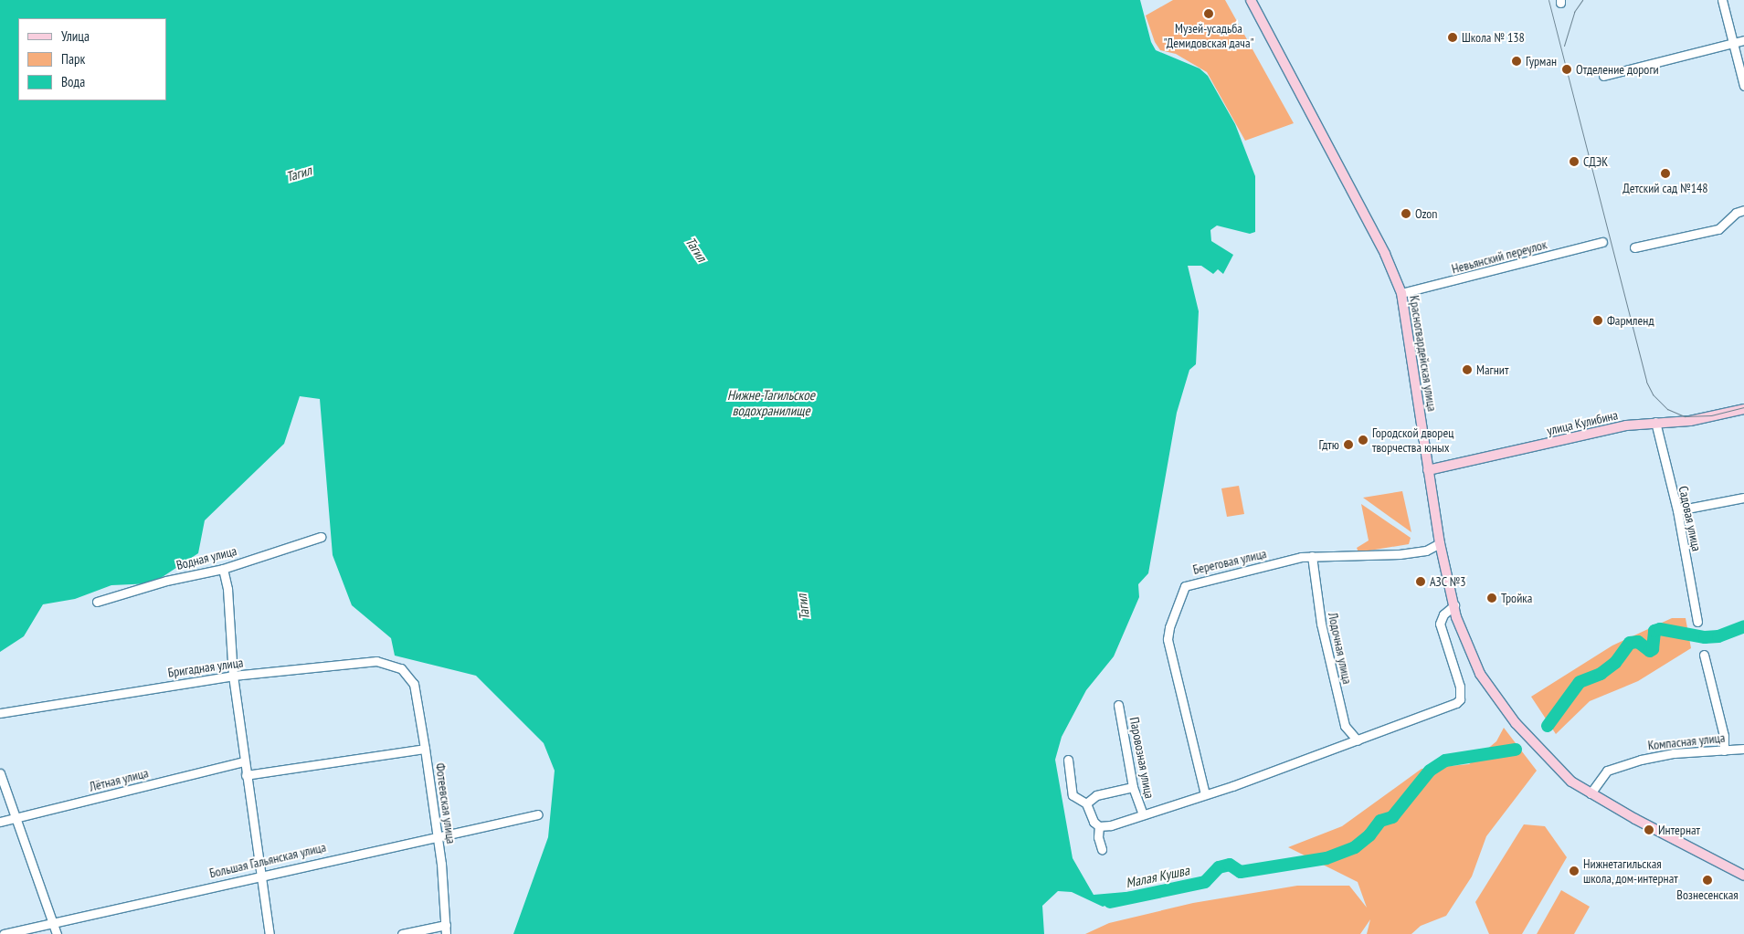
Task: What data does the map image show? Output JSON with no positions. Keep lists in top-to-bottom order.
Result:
{
  "streets": {
    "main road": ["Красногвардейская улица", "улица Кулибина"],
    "street": [
      "Невьянский переулок",
      "Садовая улица",
      "Водная улица",
      "Береговая улица",
      "Лодочная улица",
      "Бригадная улица",
      "Компасная улица",
      "Паровозная улица",
      "Лётная улица",
      "Фотеевская улица",
      "Большая Гальянская улица"
    ]
  },
  "crossings": [
    ["Невьянский переулок", "Красногвардейская улица"],
    ["Красногвардейская улица", "улица Кулибина"],
    ["Красногвардейская улица", "Береговая улица"],
    ["Красногвардейская улица", "Компасная улица"],
    ["улица Кулибина", "Садовая улица"],
    ["Береговая улица", "Лодочная улица"],
    ["Бригадная улица", "Фотеевская улица"],
    ["Фотеевская улица", "Большая Гальянская улица"]
  ],
  "water": ["Тагил", "Нижне-Тагильское водохранилище", "Малая Кушва"],
  "places": [
    "Музей-усадьба \"Демидовская дача\"",
    "Школа № 138",
    "Гурман",
    "Отделение дороги",
    "СДЭК",
    "Детский сад №148",
    "Ozon",
    "Фармленд",
    "Магнит",
    "Городской дворец творчества юных",
    "Гдтю",
    "АЗС №3",
    "Тройка",
    "Интернат",
    "Нижнетагильская школа, дом-интернат",
    "Вознесенская"
  ],
  "legend": ["Улица", "Парк", "Вода"]
}
